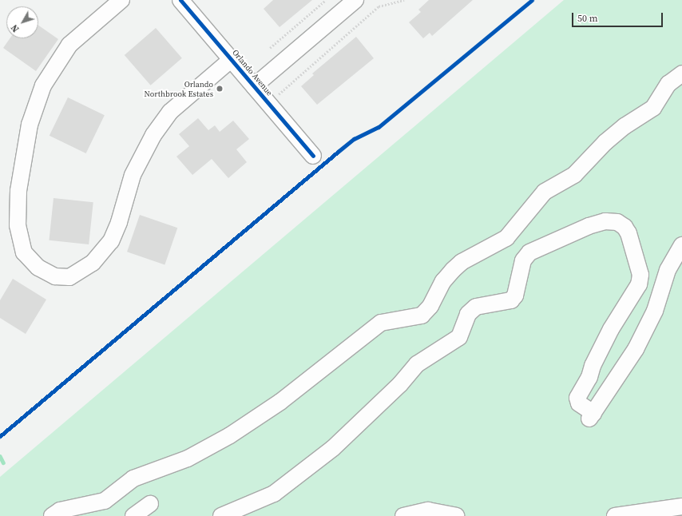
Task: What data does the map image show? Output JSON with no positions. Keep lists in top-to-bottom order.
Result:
{
  "streets": {
    "street": ["Orlando Avenue"]
  },
  "places": ["Orlando Northbrook Estates"],
  "scale_bar": "50 m",
  "north": "bottom left"
}
